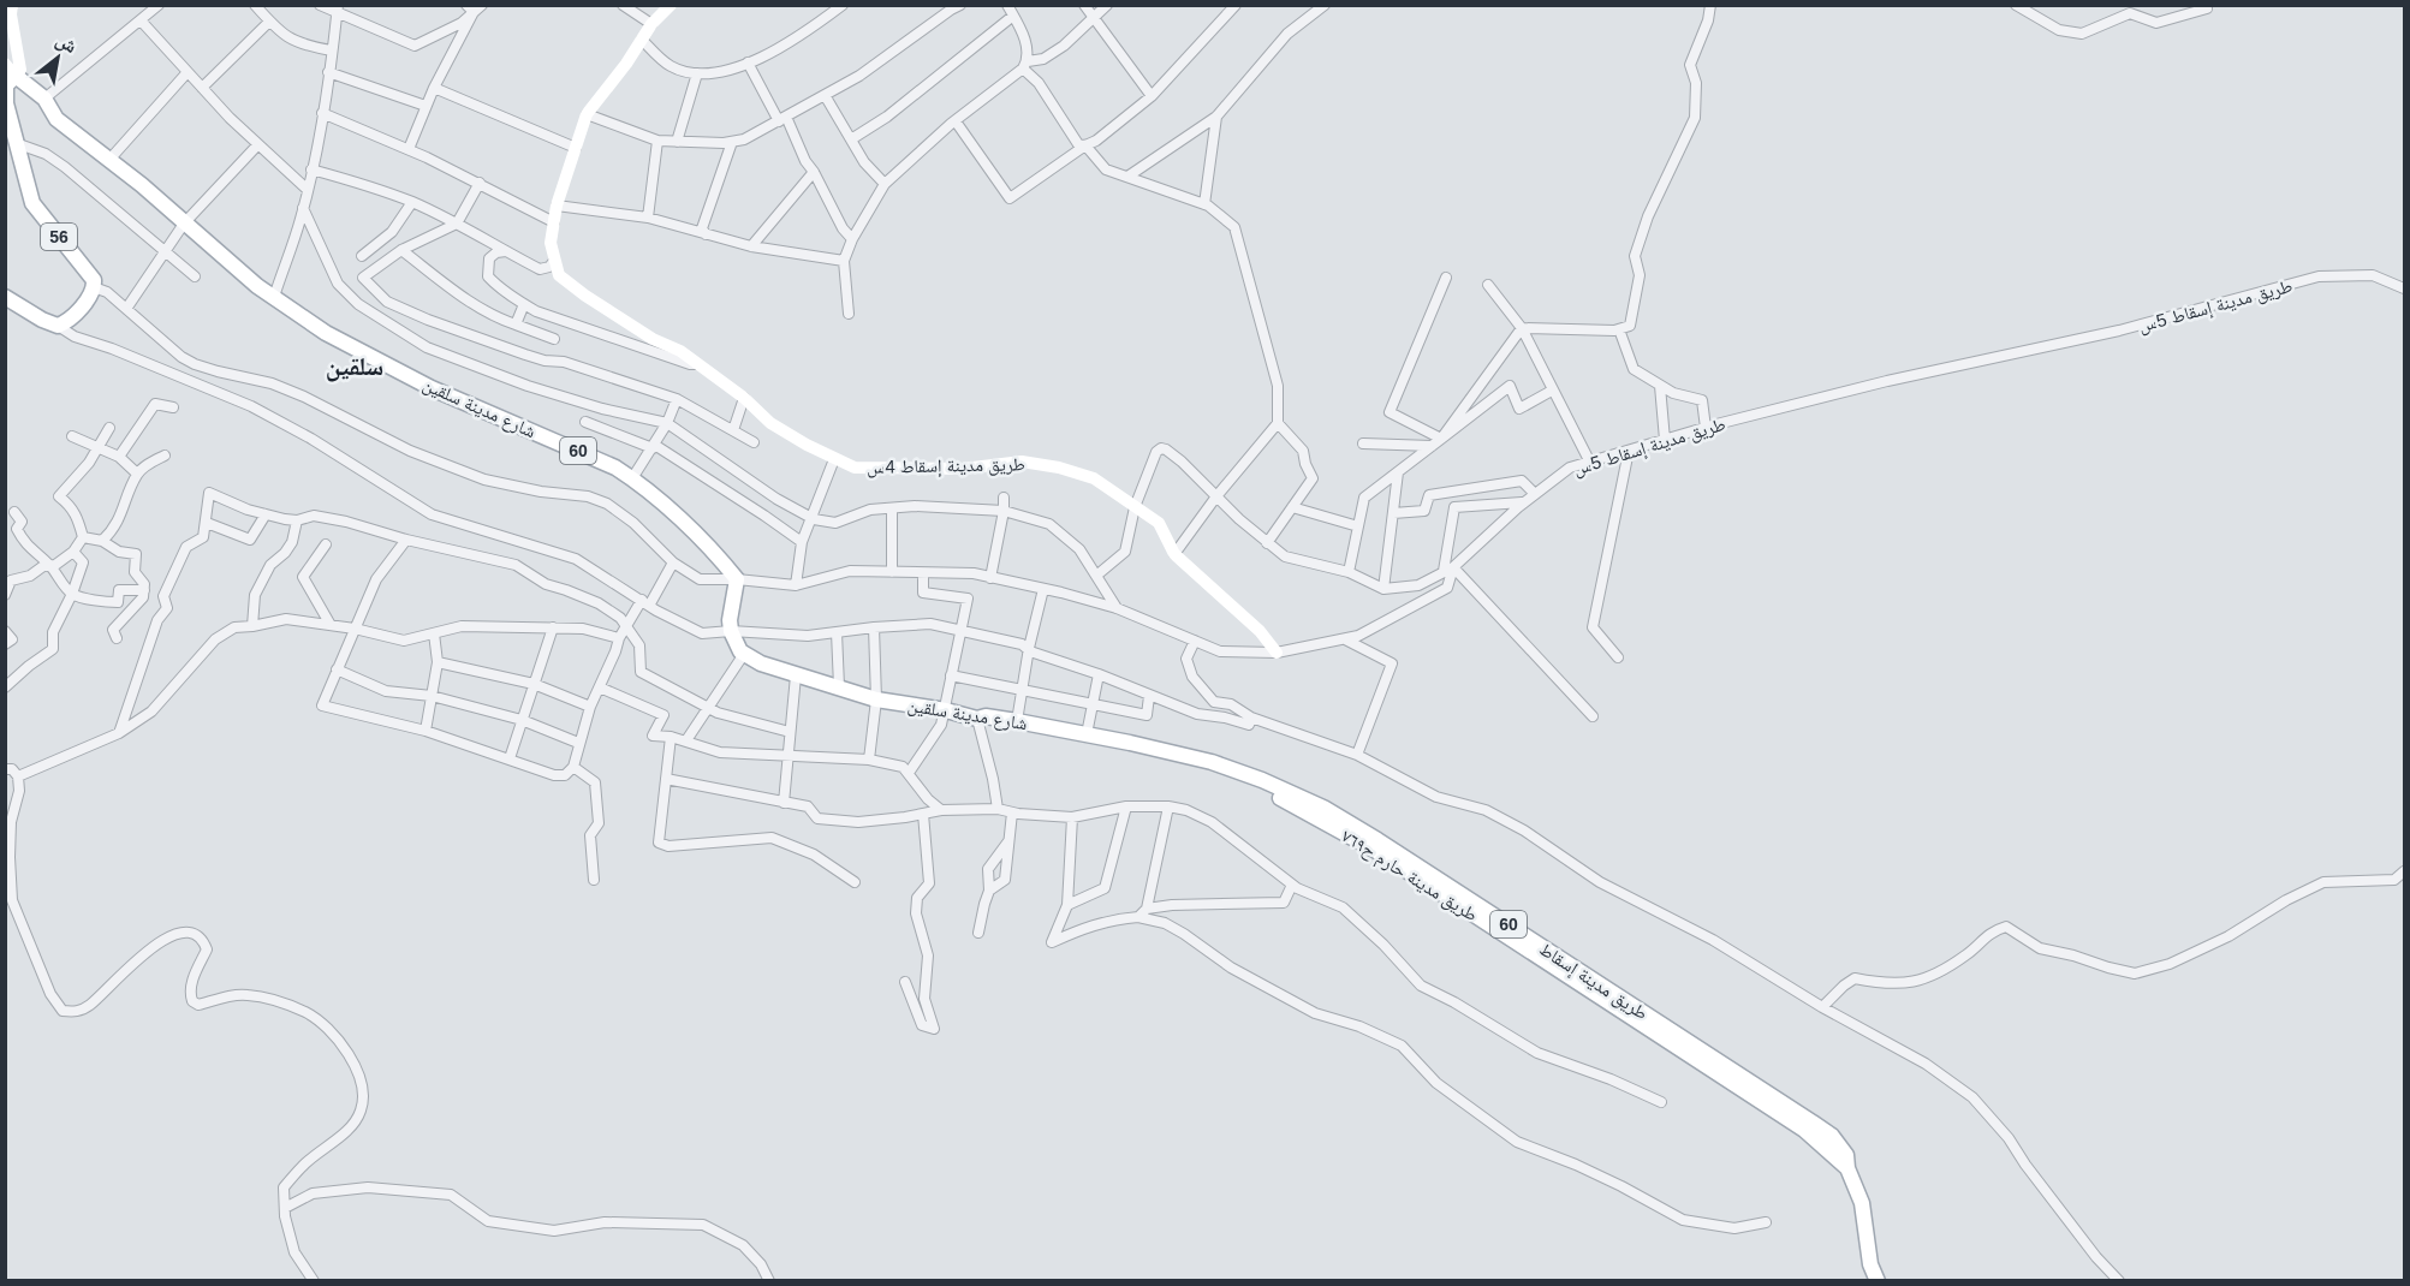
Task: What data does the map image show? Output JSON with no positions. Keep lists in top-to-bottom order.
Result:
{
  "streets": {
    "main road": [
      "56",
      "شارع مدينة سلقين",
      "60",
      "طريق مدينة حارم ح٧٦٩"
    ],
    "street": ["طريق مدينة إسقاط 5س", "طريق مدينة إسقاط 4س"]
  },
  "crossings": [
    ["56", "طريق مدينة إسقاط 5س"],
    ["56", "شارع مدينة سلقين"],
    ["طريق مدينة إسقاط 5س", "شارع مدينة سلقين"],
    ["طريق مدينة إسقاط 5س", "طريق مدينة إسقاط 4س"],
    ["شارع مدينة سلقين", "طريق مدينة حارم ح٧٦٩"]
  ],
  "districts": ["سلقين"],
  "north": "top right"
}
